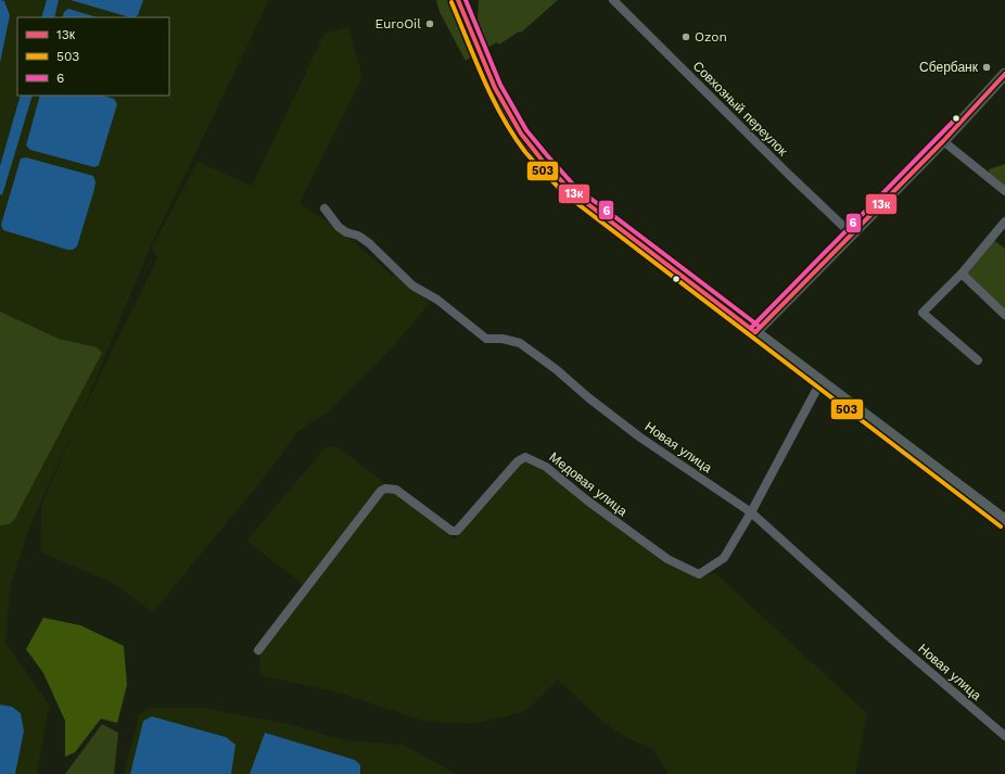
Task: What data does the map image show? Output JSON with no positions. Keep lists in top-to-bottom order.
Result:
{
  "streets": {
    "street": ["Совхозный переулок", "Новая улица", "Медовая улица"]
  },
  "crossings": [
    ["Новая улица", "Медовая улица"]
  ],
  "places": ["EuroOil", "Ozon", "Сбербанк"],
  "lines": ["transit line 13к", "transit line 6", "transit line 503"],
  "legend": ["13к", "503", "6"]
}
